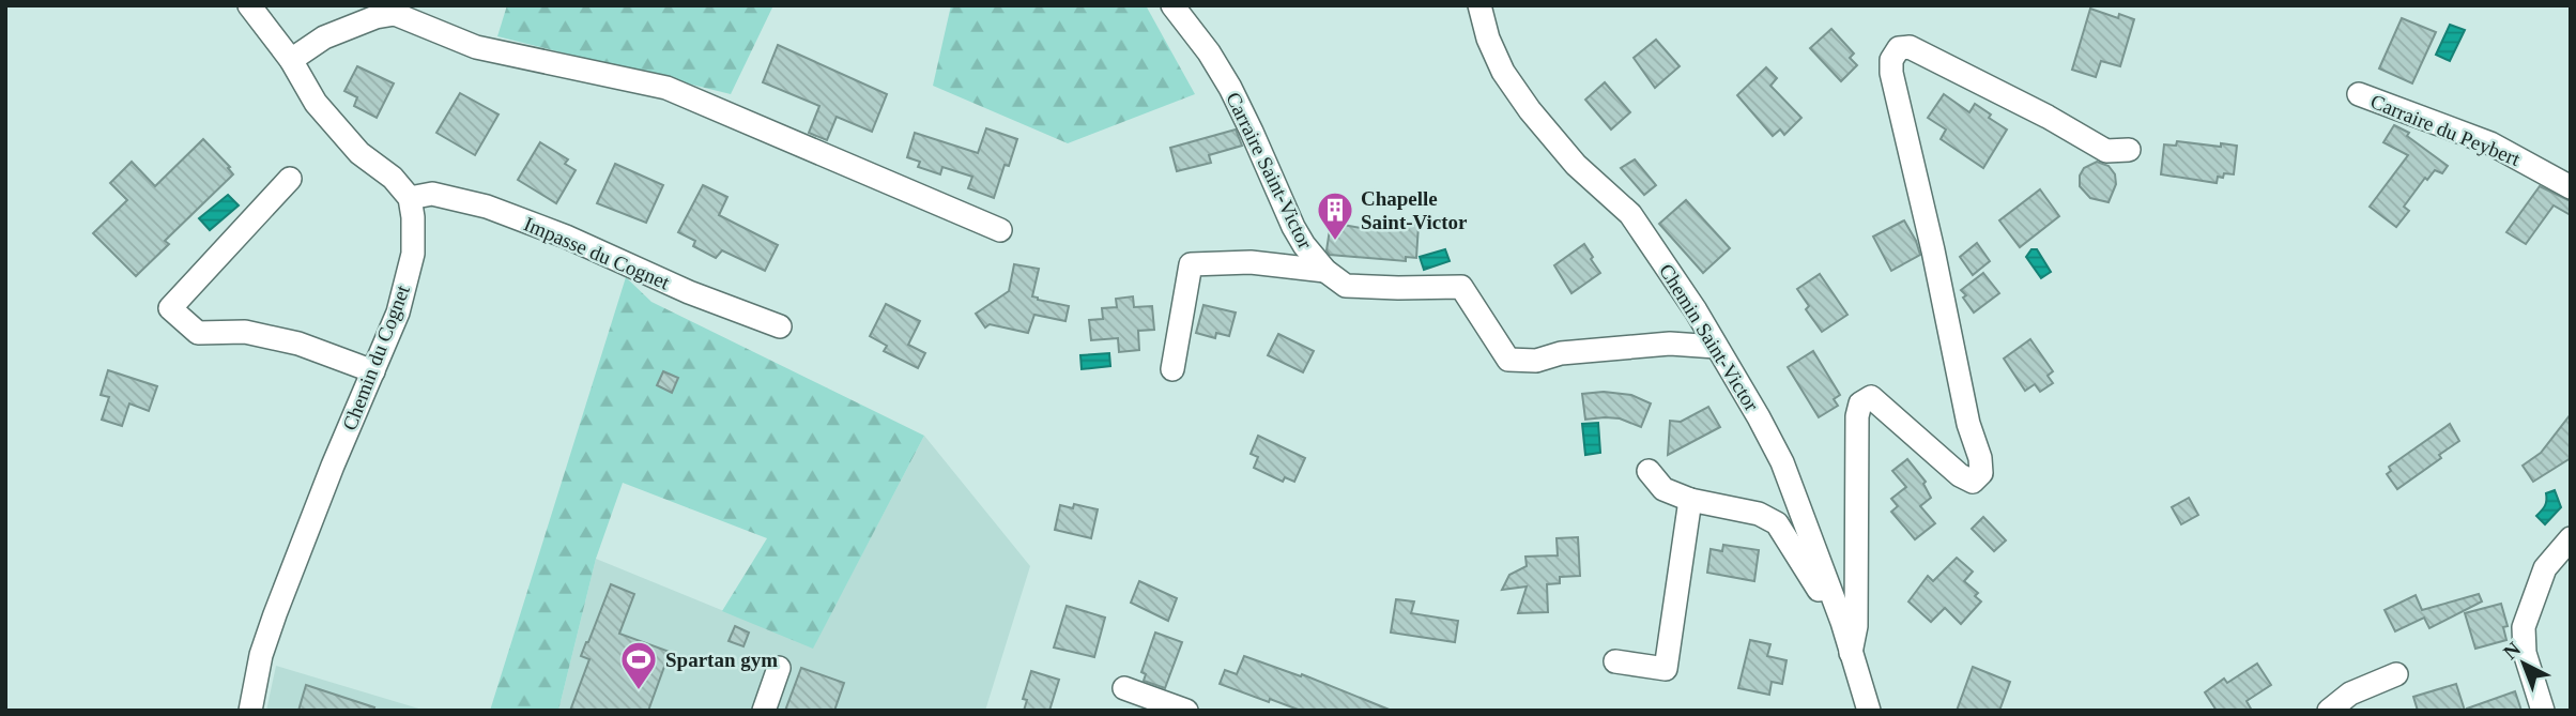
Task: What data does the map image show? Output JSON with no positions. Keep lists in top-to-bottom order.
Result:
{
  "streets": {
    "street": [
      "Carraire du Peybert",
      "Carraire Saint-Victor",
      "Impasse du Cognet",
      "Chemin Saint-Victor",
      "Chemin du Cognet"
    ]
  },
  "crossings": [
    ["Carraire Saint-Victor", "Chemin Saint-Victor"],
    ["Impasse du Cognet", "Chemin du Cognet"]
  ],
  "places": {
    "building": ["Chapelle Saint-Victor"],
    "sports": ["Spartan gym"]
  },
  "north": "top left"
}
